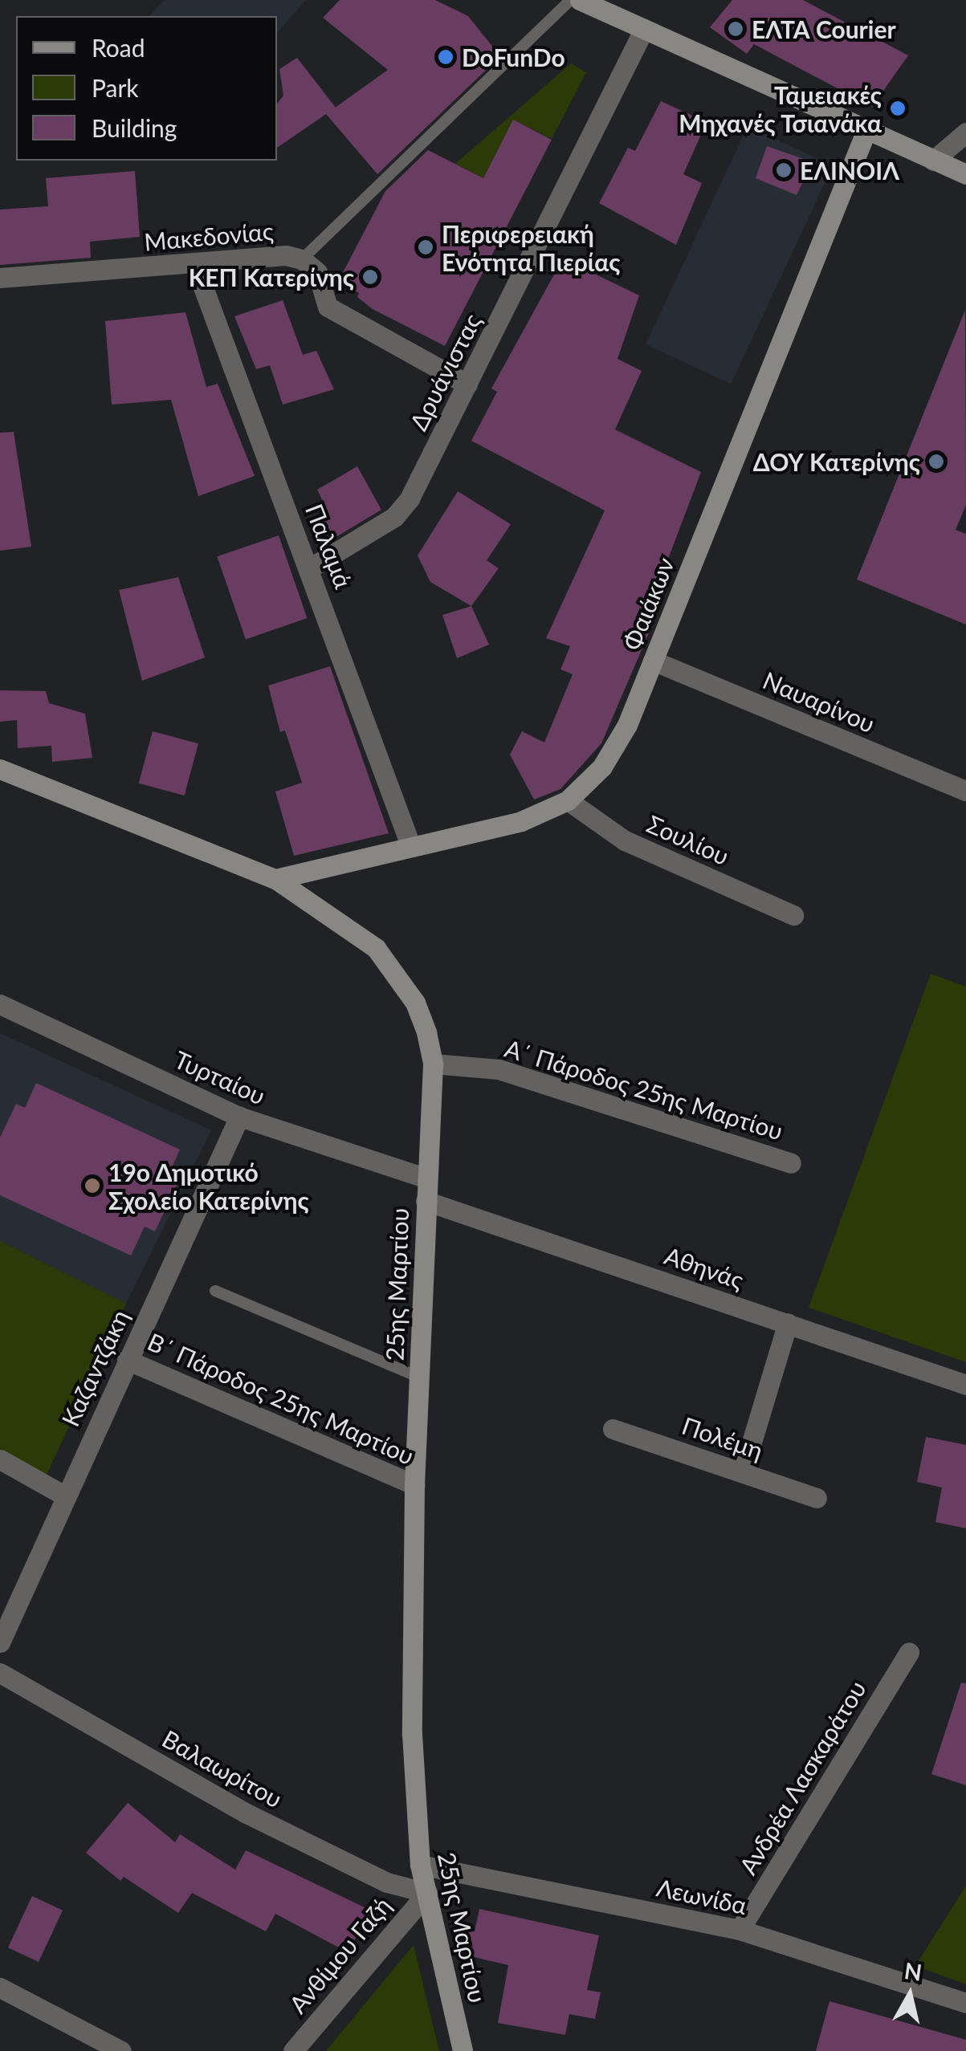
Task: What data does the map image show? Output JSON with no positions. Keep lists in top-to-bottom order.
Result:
{
  "streets": {
    "street": [
      "Μακεδονίας",
      "Δρυάνιστας",
      "Παλαμά",
      "Φαιάκων",
      "Ναυαρίνου",
      "Σουλίου",
      "Τυρταίου",
      "Α΄ Πάροδος 25ης Μαρτίου",
      "Αθηνάς",
      "25ης Μαρτίου",
      "Καζαντζάκη",
      "Β΄ Πάροδος 25ης Μαρτίου",
      "Πολέμη",
      "Βαλαωρίτου",
      "Ανδρέα Λασκαράτου",
      "Λεωνίδα",
      "Ανθίμου Γαζή"
    ]
  },
  "crossings": [
    ["Μακεδονίας", "Δρυάνιστας"],
    ["Μακεδονίας", "Παλαμά"],
    ["Δρυάνιστας", "Παλαμά"],
    ["Παλαμά", "Φαιάκων"],
    ["Φαιάκων", "Ναυαρίνου"],
    ["Φαιάκων", "Σουλίου"],
    ["Φαιάκων", "25ης Μαρτίου"],
    ["Τυρταίου", "25ης Μαρτίου"],
    ["Τυρταίου", "Καζαντζάκη"],
    ["Α΄ Πάροδος 25ης Μαρτίου", "25ης Μαρτίου"],
    ["Αθηνάς", "25ης Μαρτίου"],
    ["25ης Μαρτίου", "Β΄ Πάροδος 25ης Μαρτίου"],
    ["25ης Μαρτίου", "Βαλαωρίτου"],
    ["25ης Μαρτίου", "Λεωνίδα"],
    ["25ης Μαρτίου", "Ανθίμου Γαζή"],
    ["Καζαντζάκη", "Β΄ Πάροδος 25ης Μαρτίου"],
    ["Βαλαωρίτου", "Ανθίμου Γαζή"],
    ["Ανδρέα Λασκαράτου", "Λεωνίδα"]
  ],
  "places": [
    "ΕΛΤΑ Courier",
    "DoFunDo",
    "Ταμειακές Μηχανές Τσιανάκα",
    "ΕΛΙΝΟΙΛ",
    "Περιφερειακή Ενότητα Πιερίας",
    "ΚΕΠ Κατερίνης",
    "ΔΟΥ Κατερίνης",
    "19ο Δημοτικό Σχολείο Κατερίνης"
  ],
  "legend": ["Road", "Park", "Building"],
  "north": "top"
}
